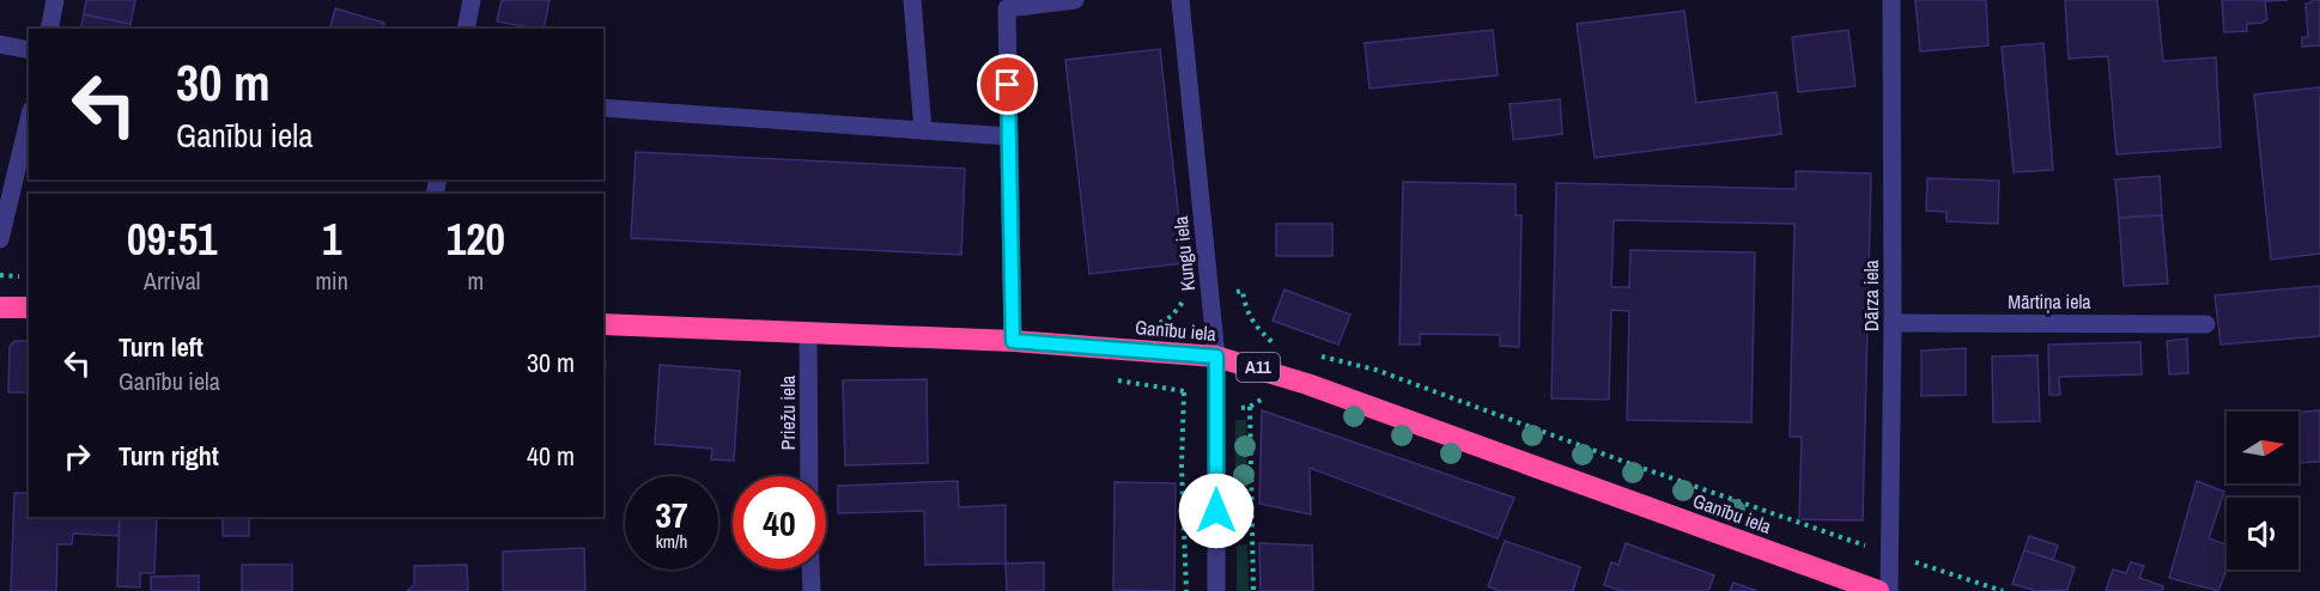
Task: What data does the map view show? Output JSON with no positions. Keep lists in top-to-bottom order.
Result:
{
  "streets": {
    "highway": ["Ganību iela", "A11"],
    "street": [
      "Kungu iela",
      "Dārza iela",
      "Mārtiņa iela",
      "Priežu iela"
    ]
  },
  "crossings": [
    ["Kungu iela", "Ganību iela"],
    ["Dārza iela", "Mārtiņa iela"],
    ["Ganību iela", "Priežu iela"]
  ],
  "north": "right",
  "page": {
    "turn": ["30 m", "Ganību iela"],
    "eta": [
      "09:51",
      "Arrival",
      "1",
      "min",
      "120",
      "m"
    ],
    "list": [
      {
        "name": "Turn left",
        "note": "Ganību iela",
        "value": "30 m"
      },
      {
        "name": "Turn right",
        "value": "40 m"
      }
    ],
    "speed": "37 km/h",
    "limit": "40"
  }
}
